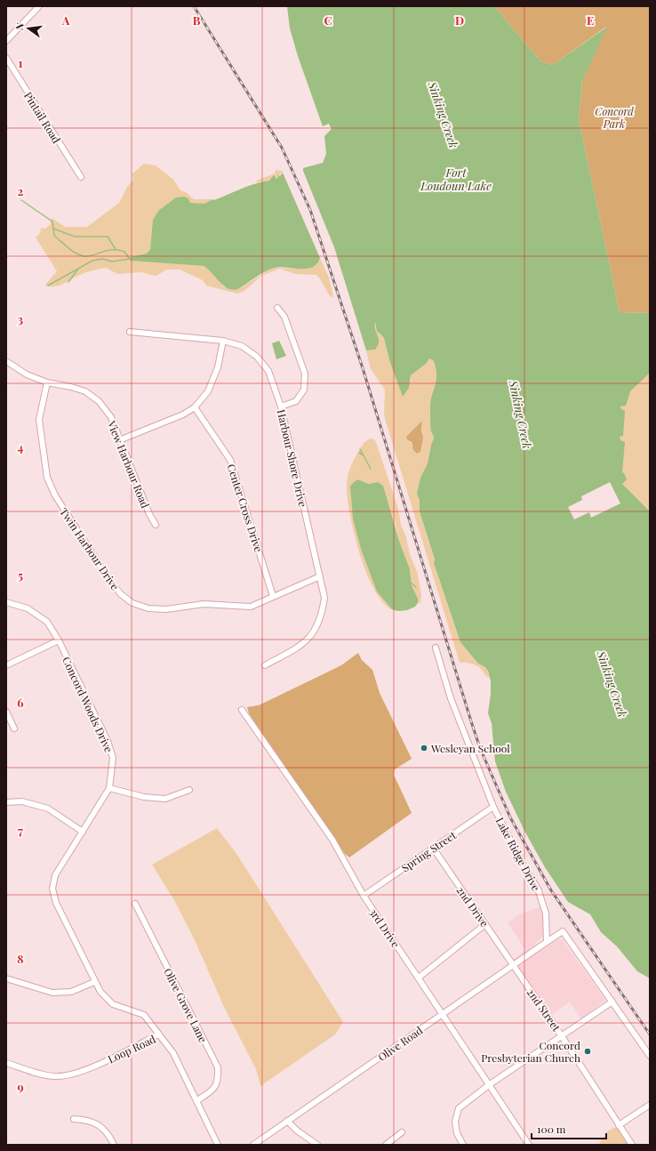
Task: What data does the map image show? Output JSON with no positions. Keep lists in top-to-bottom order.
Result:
{
  "streets": {
    "street": [
      "Pintail Road",
      "Harbour Shore Drive",
      "View Harbour Road",
      "Center Cross Drive",
      "Twin Harbour Drive",
      "Concord Woods Drive",
      "Spring Street",
      "Lake Ridge Drive",
      "2nd Drive",
      "3rd Drive",
      "Olive Grove Lane",
      "2nd Street",
      "Olive Road",
      "Loop Road"
    ]
  },
  "crossings": [
    ["Harbour Shore Drive", "Twin Harbour Drive"],
    ["View Harbour Road", "Twin Harbour Drive"],
    ["Center Cross Drive", "Twin Harbour Drive"],
    ["Concord Woods Drive", "Loop Road"],
    ["Spring Street", "Lake Ridge Drive"],
    ["Spring Street", "2nd Drive"],
    ["Spring Street", "3rd Drive"],
    ["Lake Ridge Drive", "Olive Road"],
    ["2nd Drive", "2nd Street"],
    ["2nd Drive", "Olive Road"],
    ["3rd Drive", "Olive Road"],
    ["Olive Grove Lane", "Loop Road"],
    ["2nd Street", "Olive Road"]
  ],
  "water": ["Sinking Creek", "Fort Loudoun Lake"],
  "parks": ["Concord Park"],
  "places": ["Wesleyan School", "Concord Presbyterian Church"],
  "scale_bar": "100 m",
  "north": "left",
  "grid": {
    "columns": [
      "A",
      "B",
      "C",
      "D",
      "E"
    ],
    "rows": [
      "1",
      "2",
      "3",
      "4",
      "5",
      "6",
      "7",
      "8",
      "9"
    ]
  }
}
